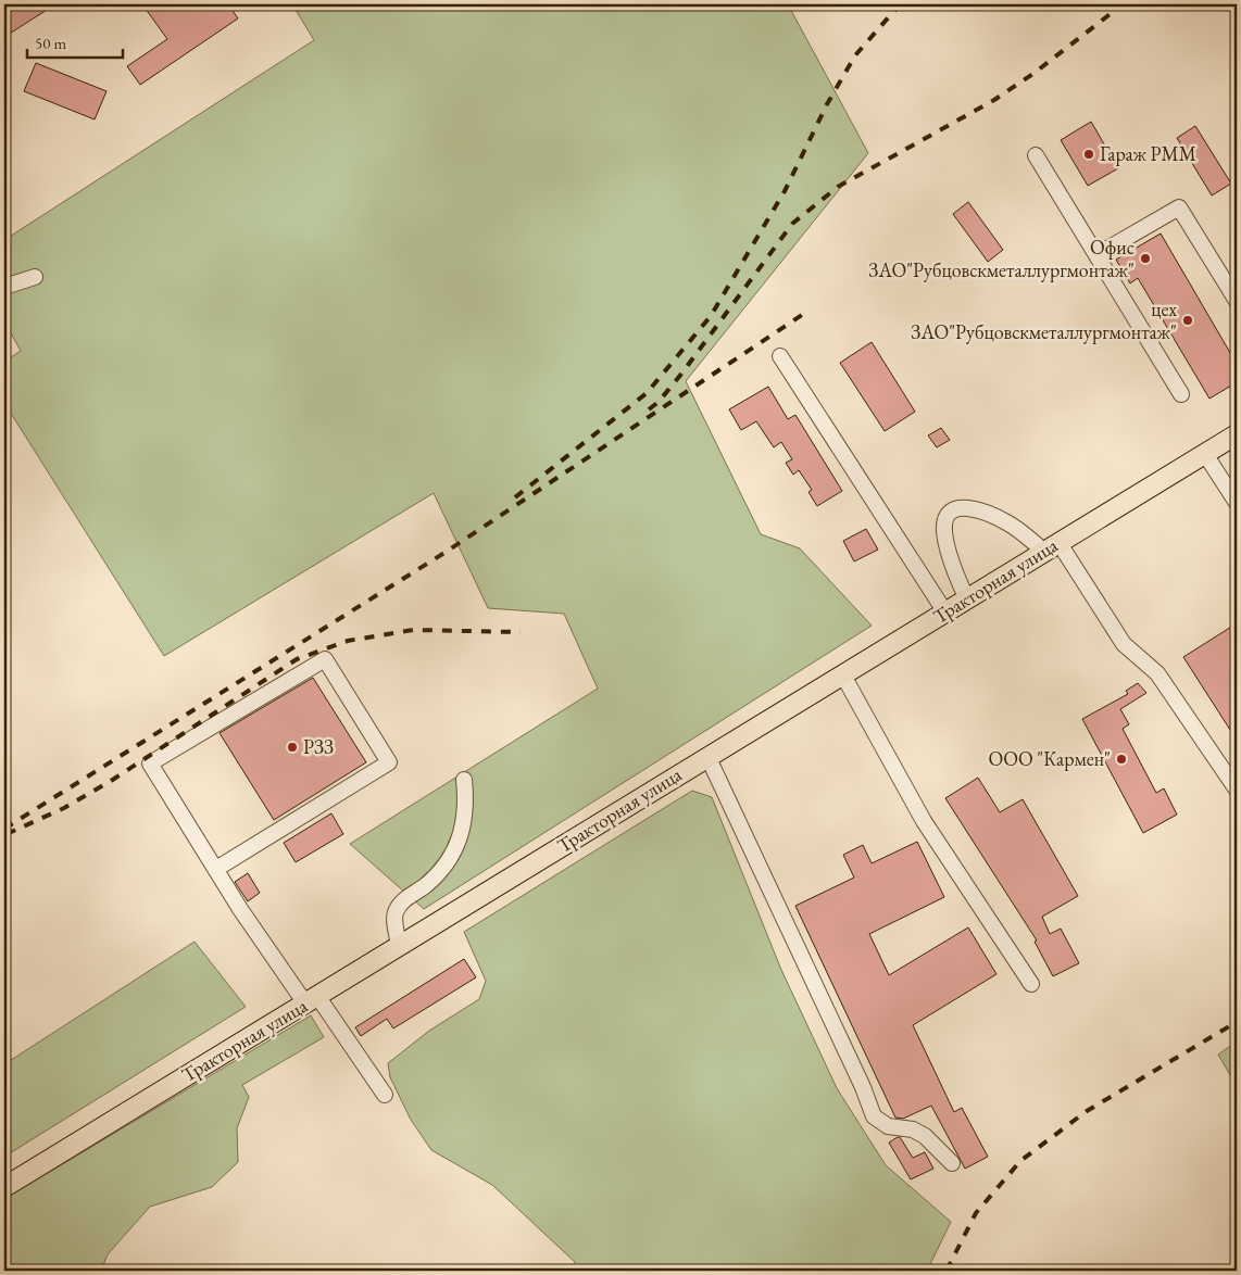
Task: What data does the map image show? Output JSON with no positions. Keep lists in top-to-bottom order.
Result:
{
  "streets": {
    "main road": ["Тракторная улица"]
  },
  "places": [
    "Гараж РММ",
    "Офис ЗАО\"Рубцовскметаллургмонтаж\"",
    "цех ЗАО\"Рубцовскметаллургмонтаж\"",
    "РЗЗ",
    "ООО \"Кармен\""
  ],
  "scale_bar": "50 m"
}
